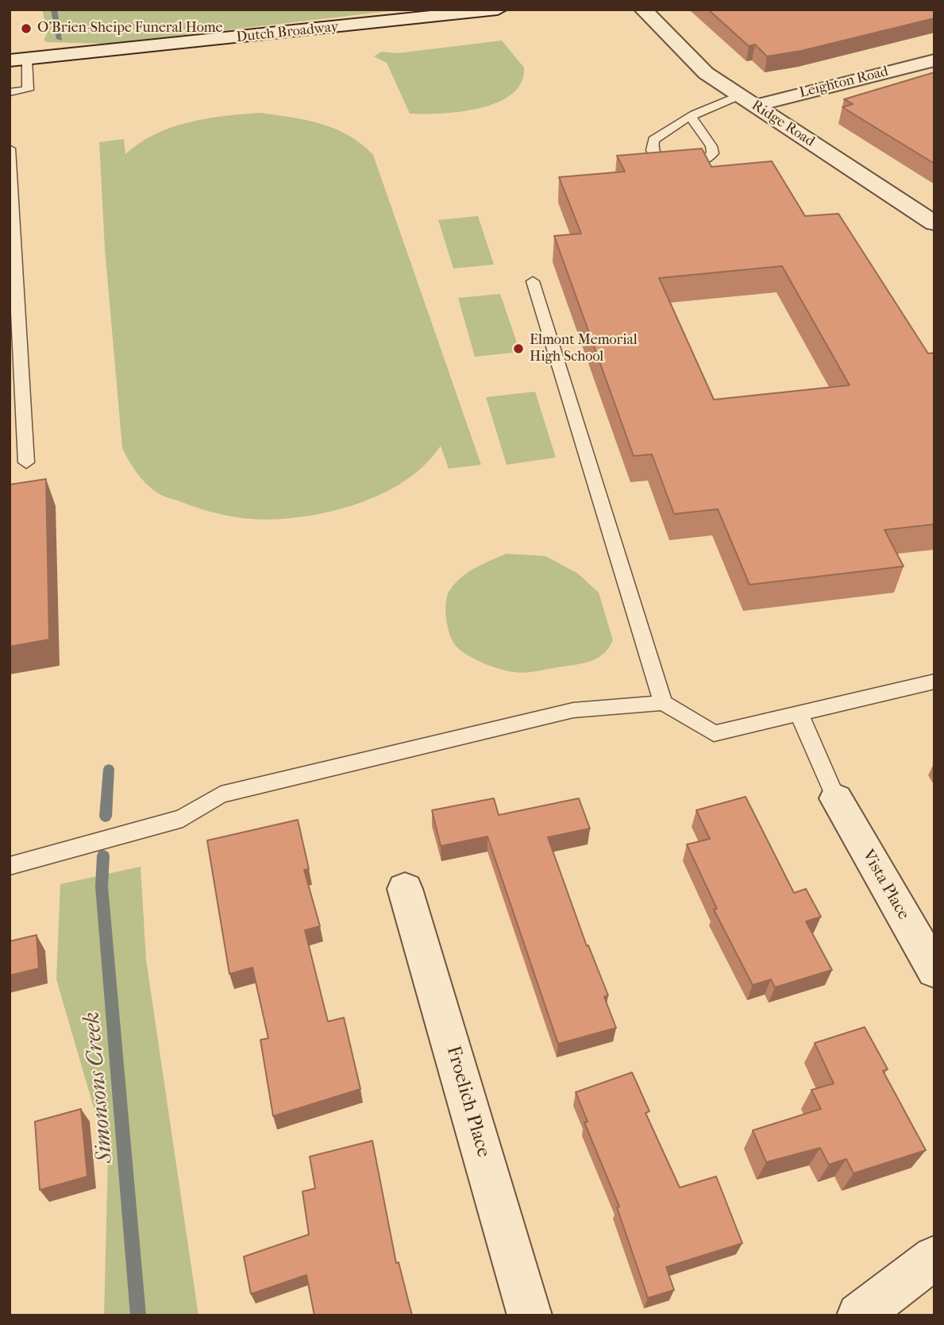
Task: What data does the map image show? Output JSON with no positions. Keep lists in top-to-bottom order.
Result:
{
  "streets": {
    "street": [
      "Dutch Broadway",
      "Leighton Road",
      "Ridge Road",
      "Vista Place",
      "Froelich Place"
    ]
  },
  "crossings": [
    ["Leighton Road", "Ridge Road"]
  ],
  "water": ["Simonsons Creek"],
  "places": ["O'Brien-Sheipe Funeral Home", "Elmont Memorial High School"]
}
